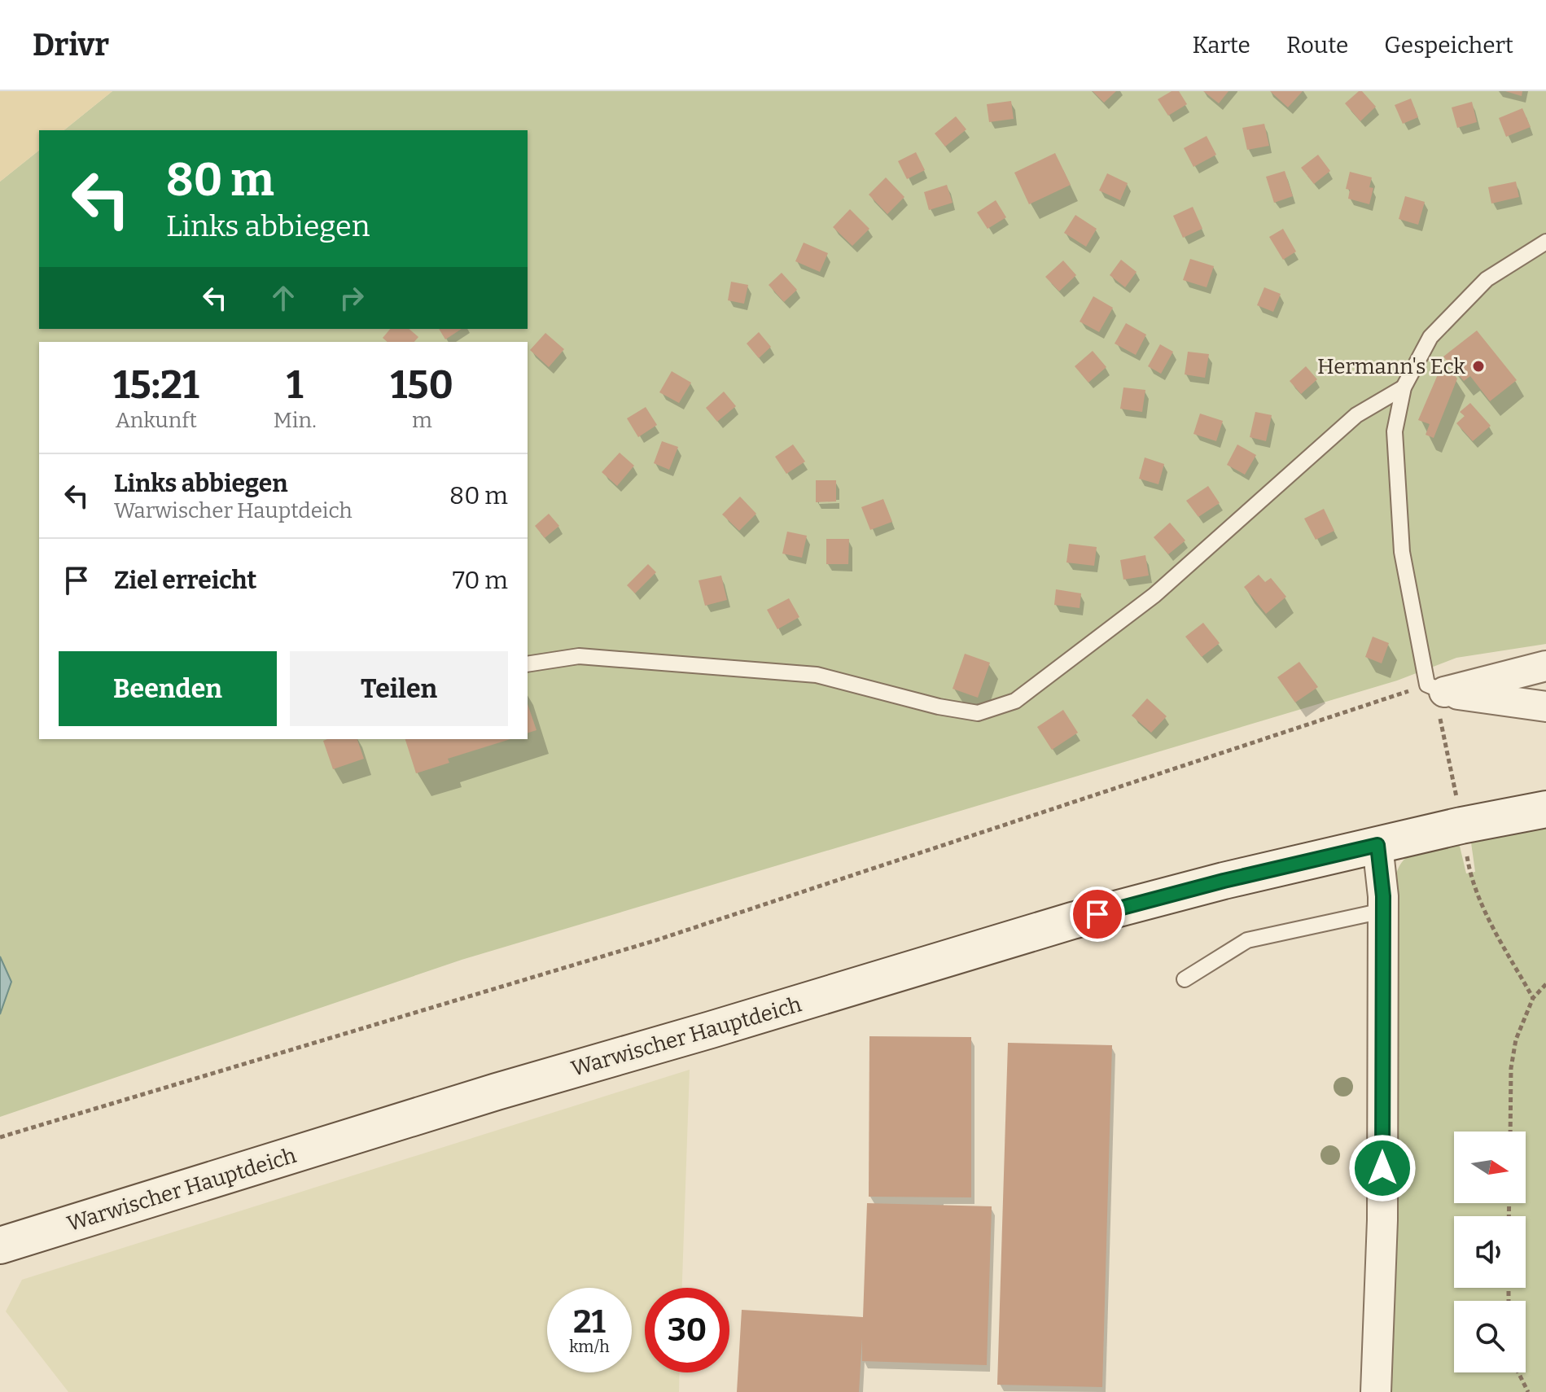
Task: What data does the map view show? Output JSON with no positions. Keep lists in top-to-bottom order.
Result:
{
  "streets": {
    "street": ["Warwischer Hauptdeich"]
  },
  "places": ["Hermann's Eck"],
  "north": "right",
  "page": {
    "header": "Drivr",
    "nav": ["Karte", "Route", "Gespeichert"],
    "turn": ["80 m", "Links abbiegen"],
    "eta": [
      "15:21",
      "Ankunft",
      "1",
      "Min.",
      "150",
      "m"
    ],
    "list": [
      {
        "name": "Links abbiegen",
        "note": "Warwischer Hauptdeich",
        "value": "80 m"
      },
      {
        "name": "Ziel erreicht",
        "value": "70 m"
      }
    ],
    "buttons": ["Beenden", "Teilen"],
    "speed": "21 km/h",
    "limit": "30"
  }
}
